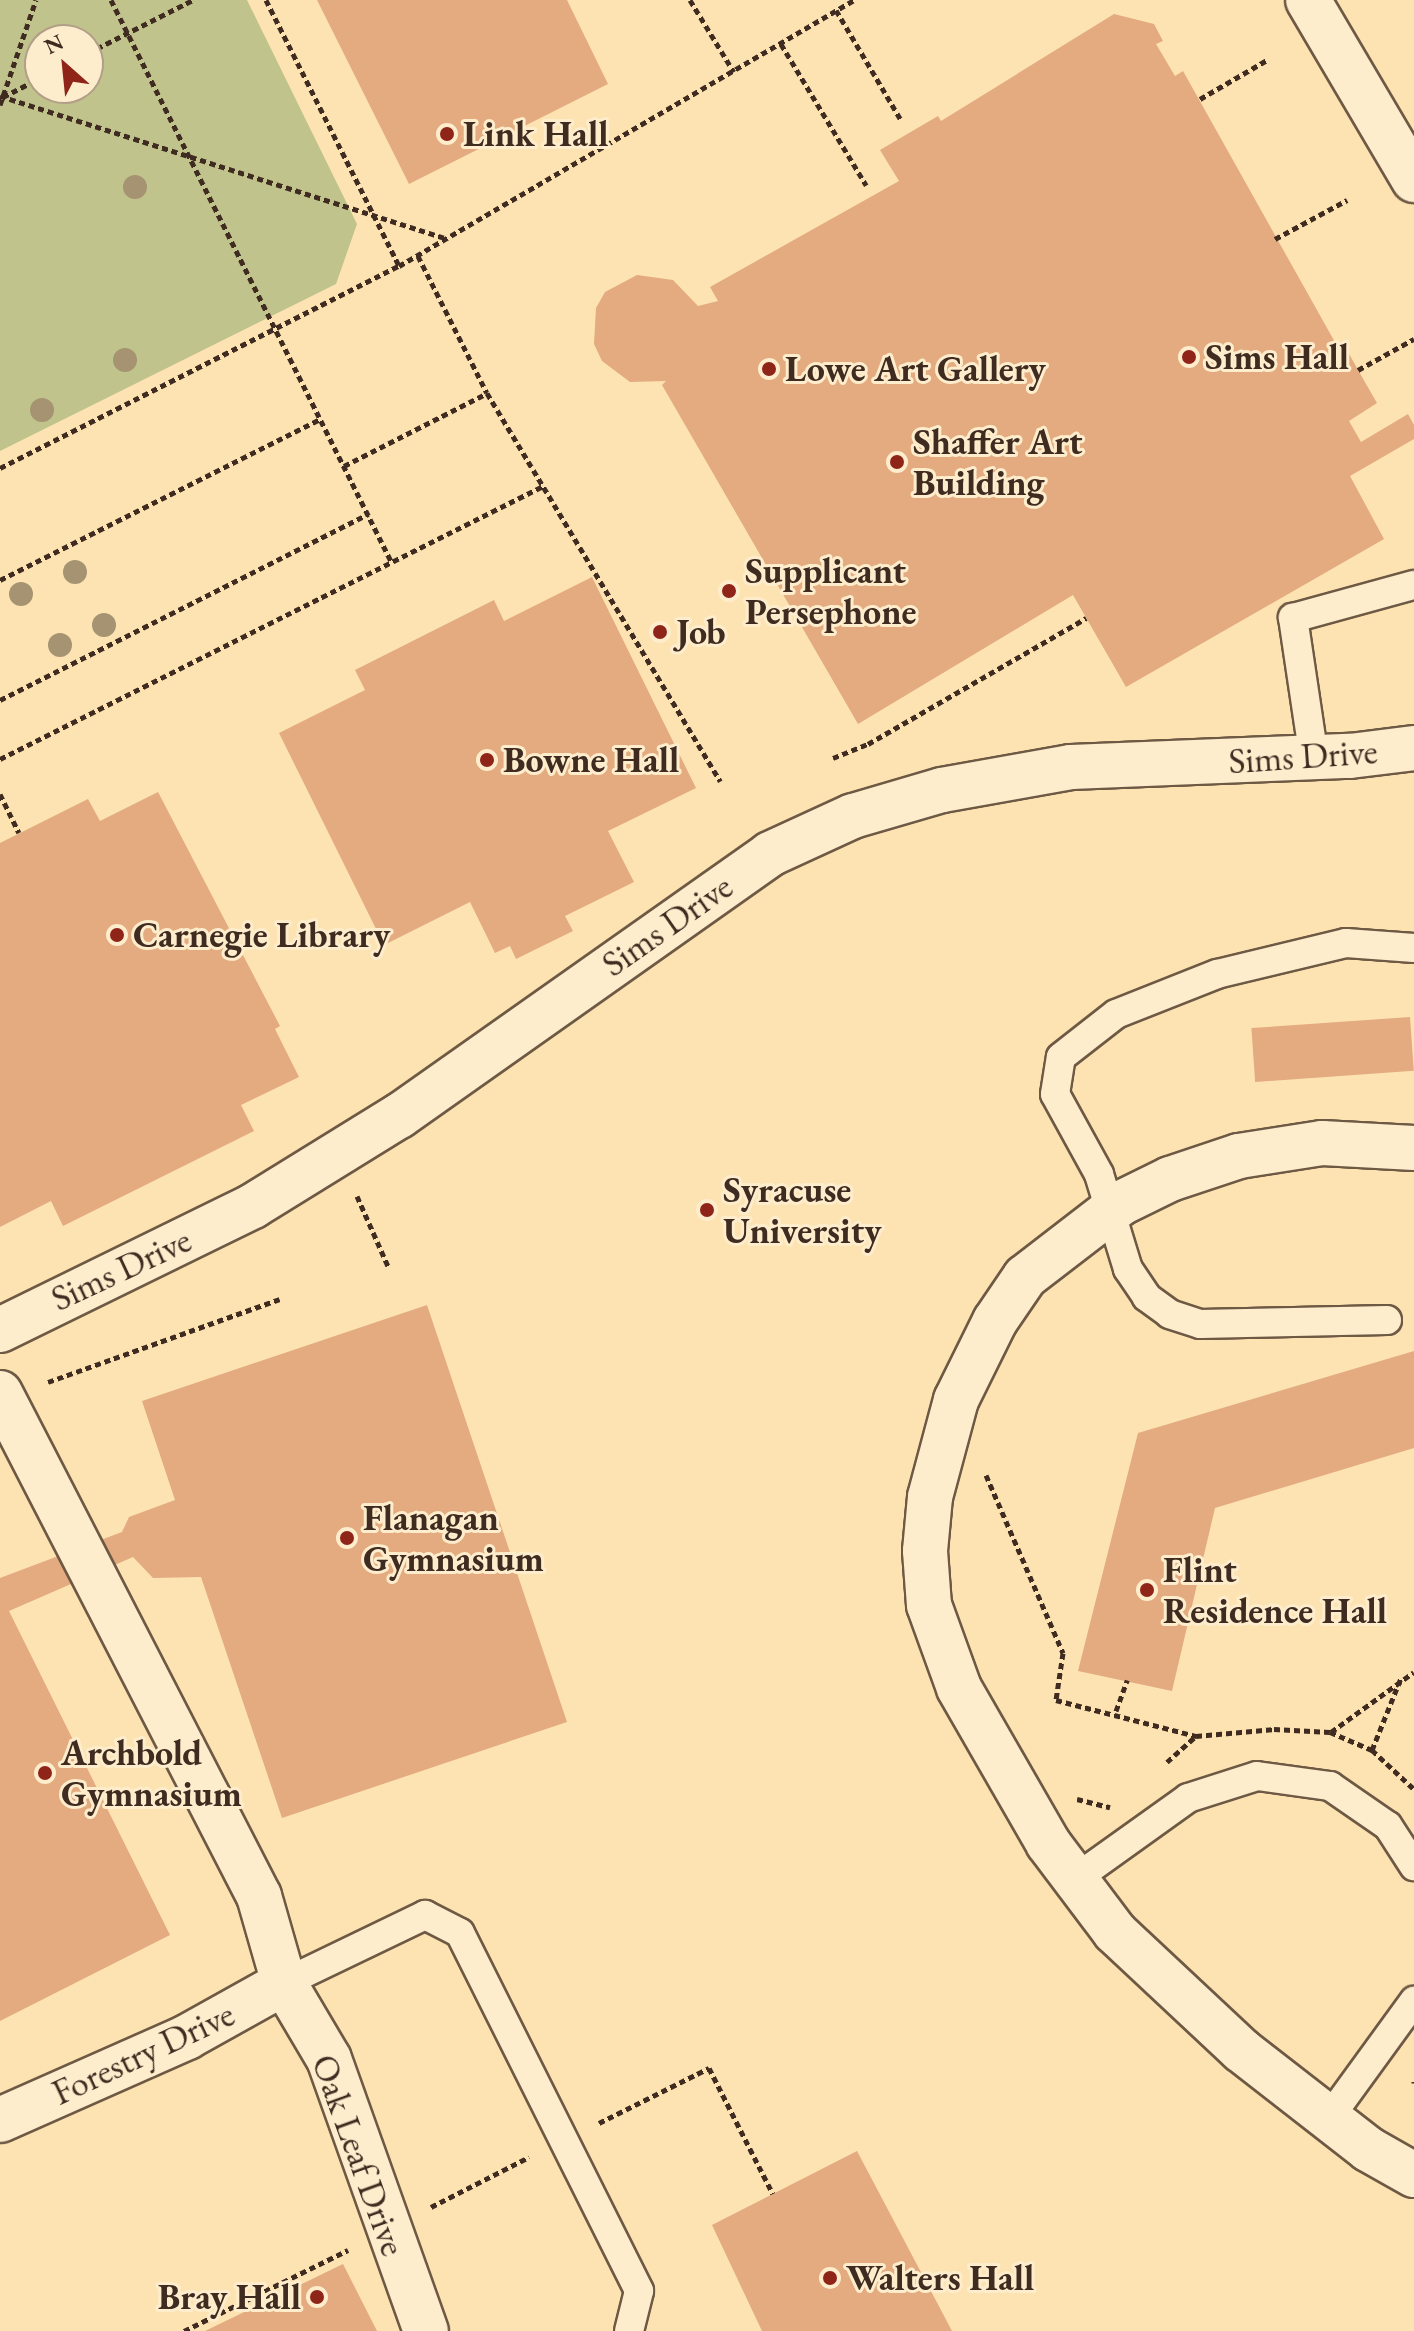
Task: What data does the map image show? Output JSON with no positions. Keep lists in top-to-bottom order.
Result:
{
  "streets": {
    "street": ["Sims Drive", "Forestry Drive", "Oak Leaf Drive"]
  },
  "crossings": [
    ["Forestry Drive", "Oak Leaf Drive"]
  ],
  "places": [
    "Link Hall",
    "Sims Hall",
    "Lowe Art Gallery",
    "Shaffer Art Building",
    "Supplicant Persephone",
    "Job",
    "Bowne Hall",
    "Carnegie Library",
    "Syracuse University",
    "Flanagan Gymnasium",
    "Flint Residence Hall",
    "Archbold Gymnasium",
    "Walters Hall",
    "Bray Hall"
  ],
  "north": "top left"
}
